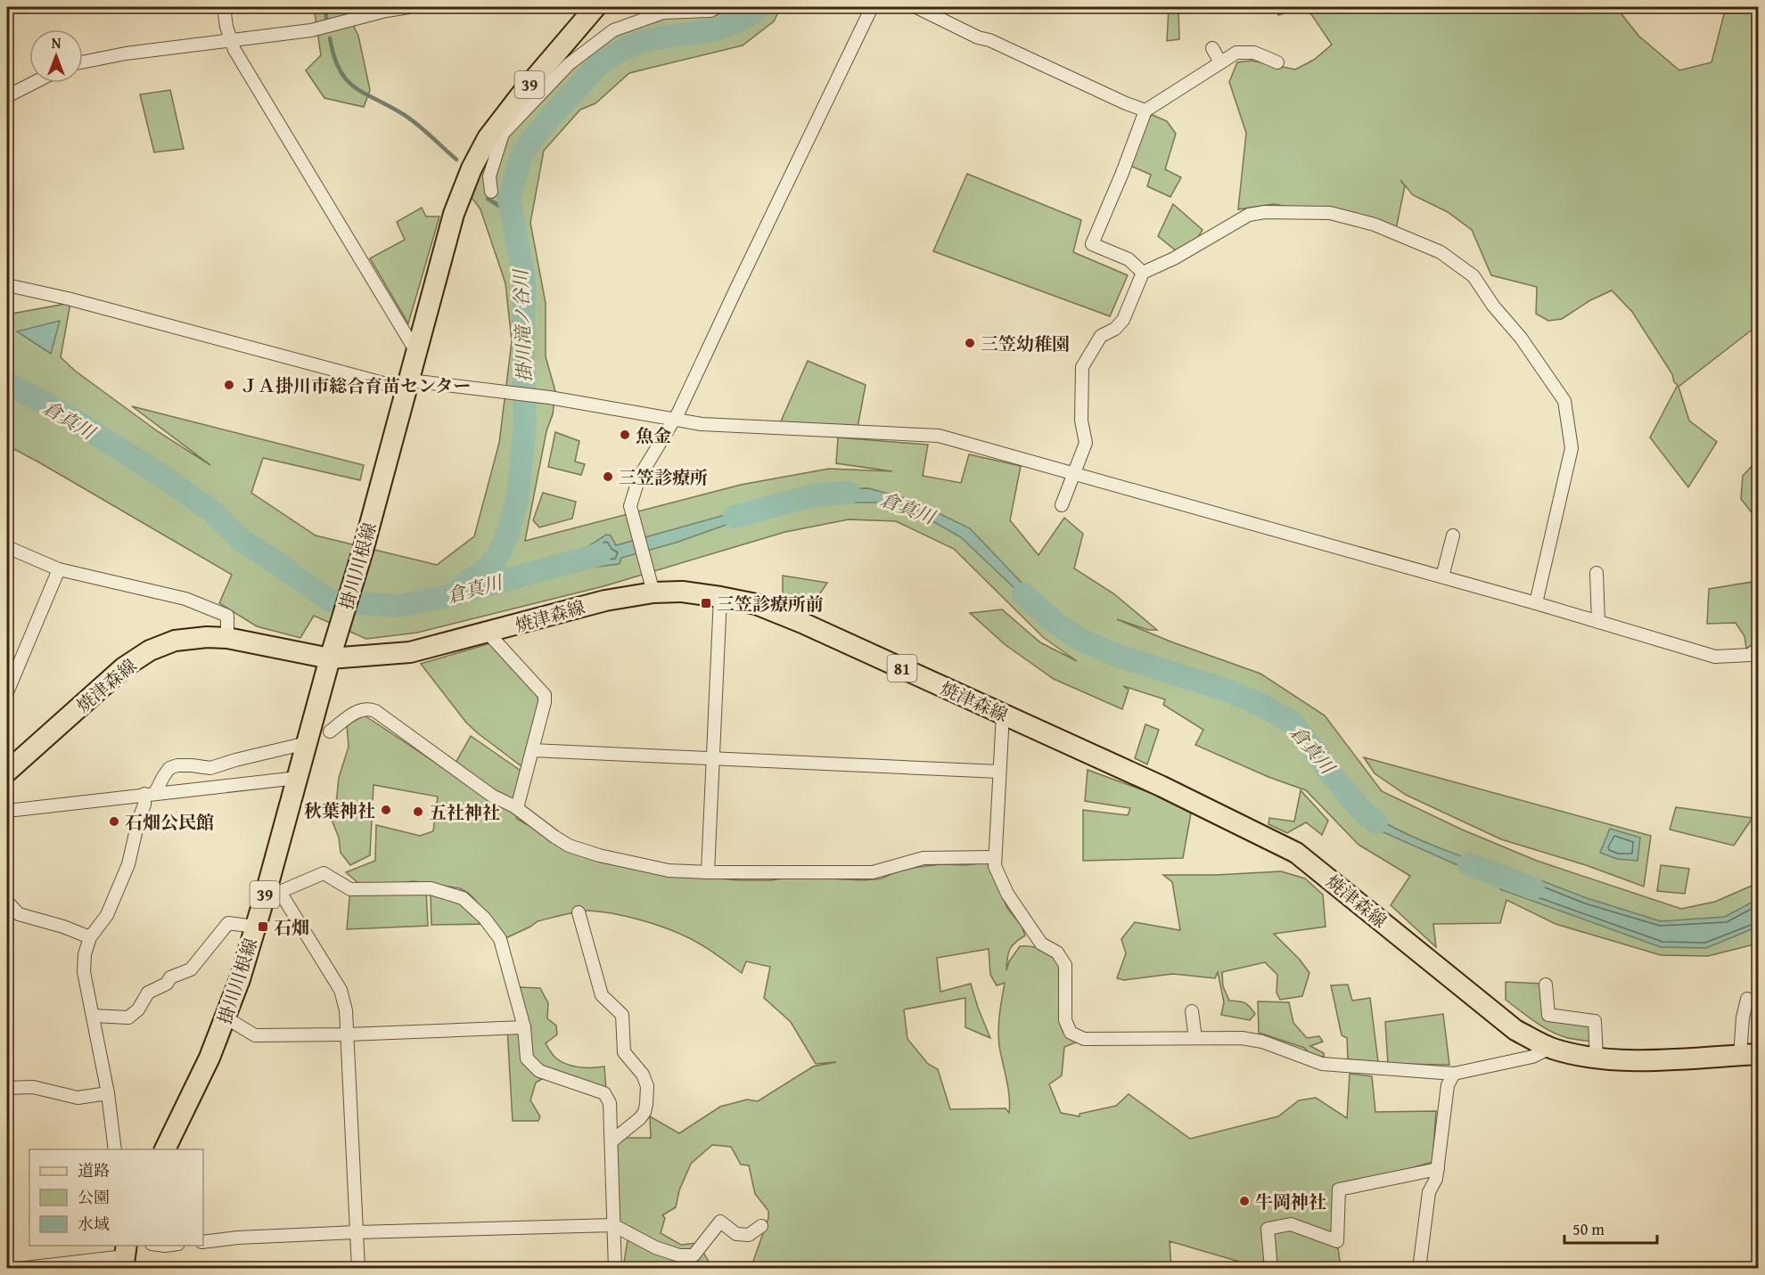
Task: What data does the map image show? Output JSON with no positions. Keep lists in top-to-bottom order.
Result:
{
  "streets": {
    "main road": [
      "39",
      "掛川川根線",
      "焼津森線",
      "81"
    ]
  },
  "crossings": [
    ["掛川川根線", "焼津森線"]
  ],
  "water": ["掛川滝ノ谷川", "倉真川"],
  "places": {
    "other": [
      "三笠幼稚園",
      "ＪＡ掛川市総合育苗センター",
      "魚金",
      "三笠診療所",
      "秋葉神社",
      "五社神社",
      "石畑公民館",
      "牛岡神社"
    ],
    "transit": ["三笠診療所前", "石畑"]
  },
  "legend": ["道路", "公園", "水域"],
  "scale_bar": "50 m",
  "north": "top"
}
